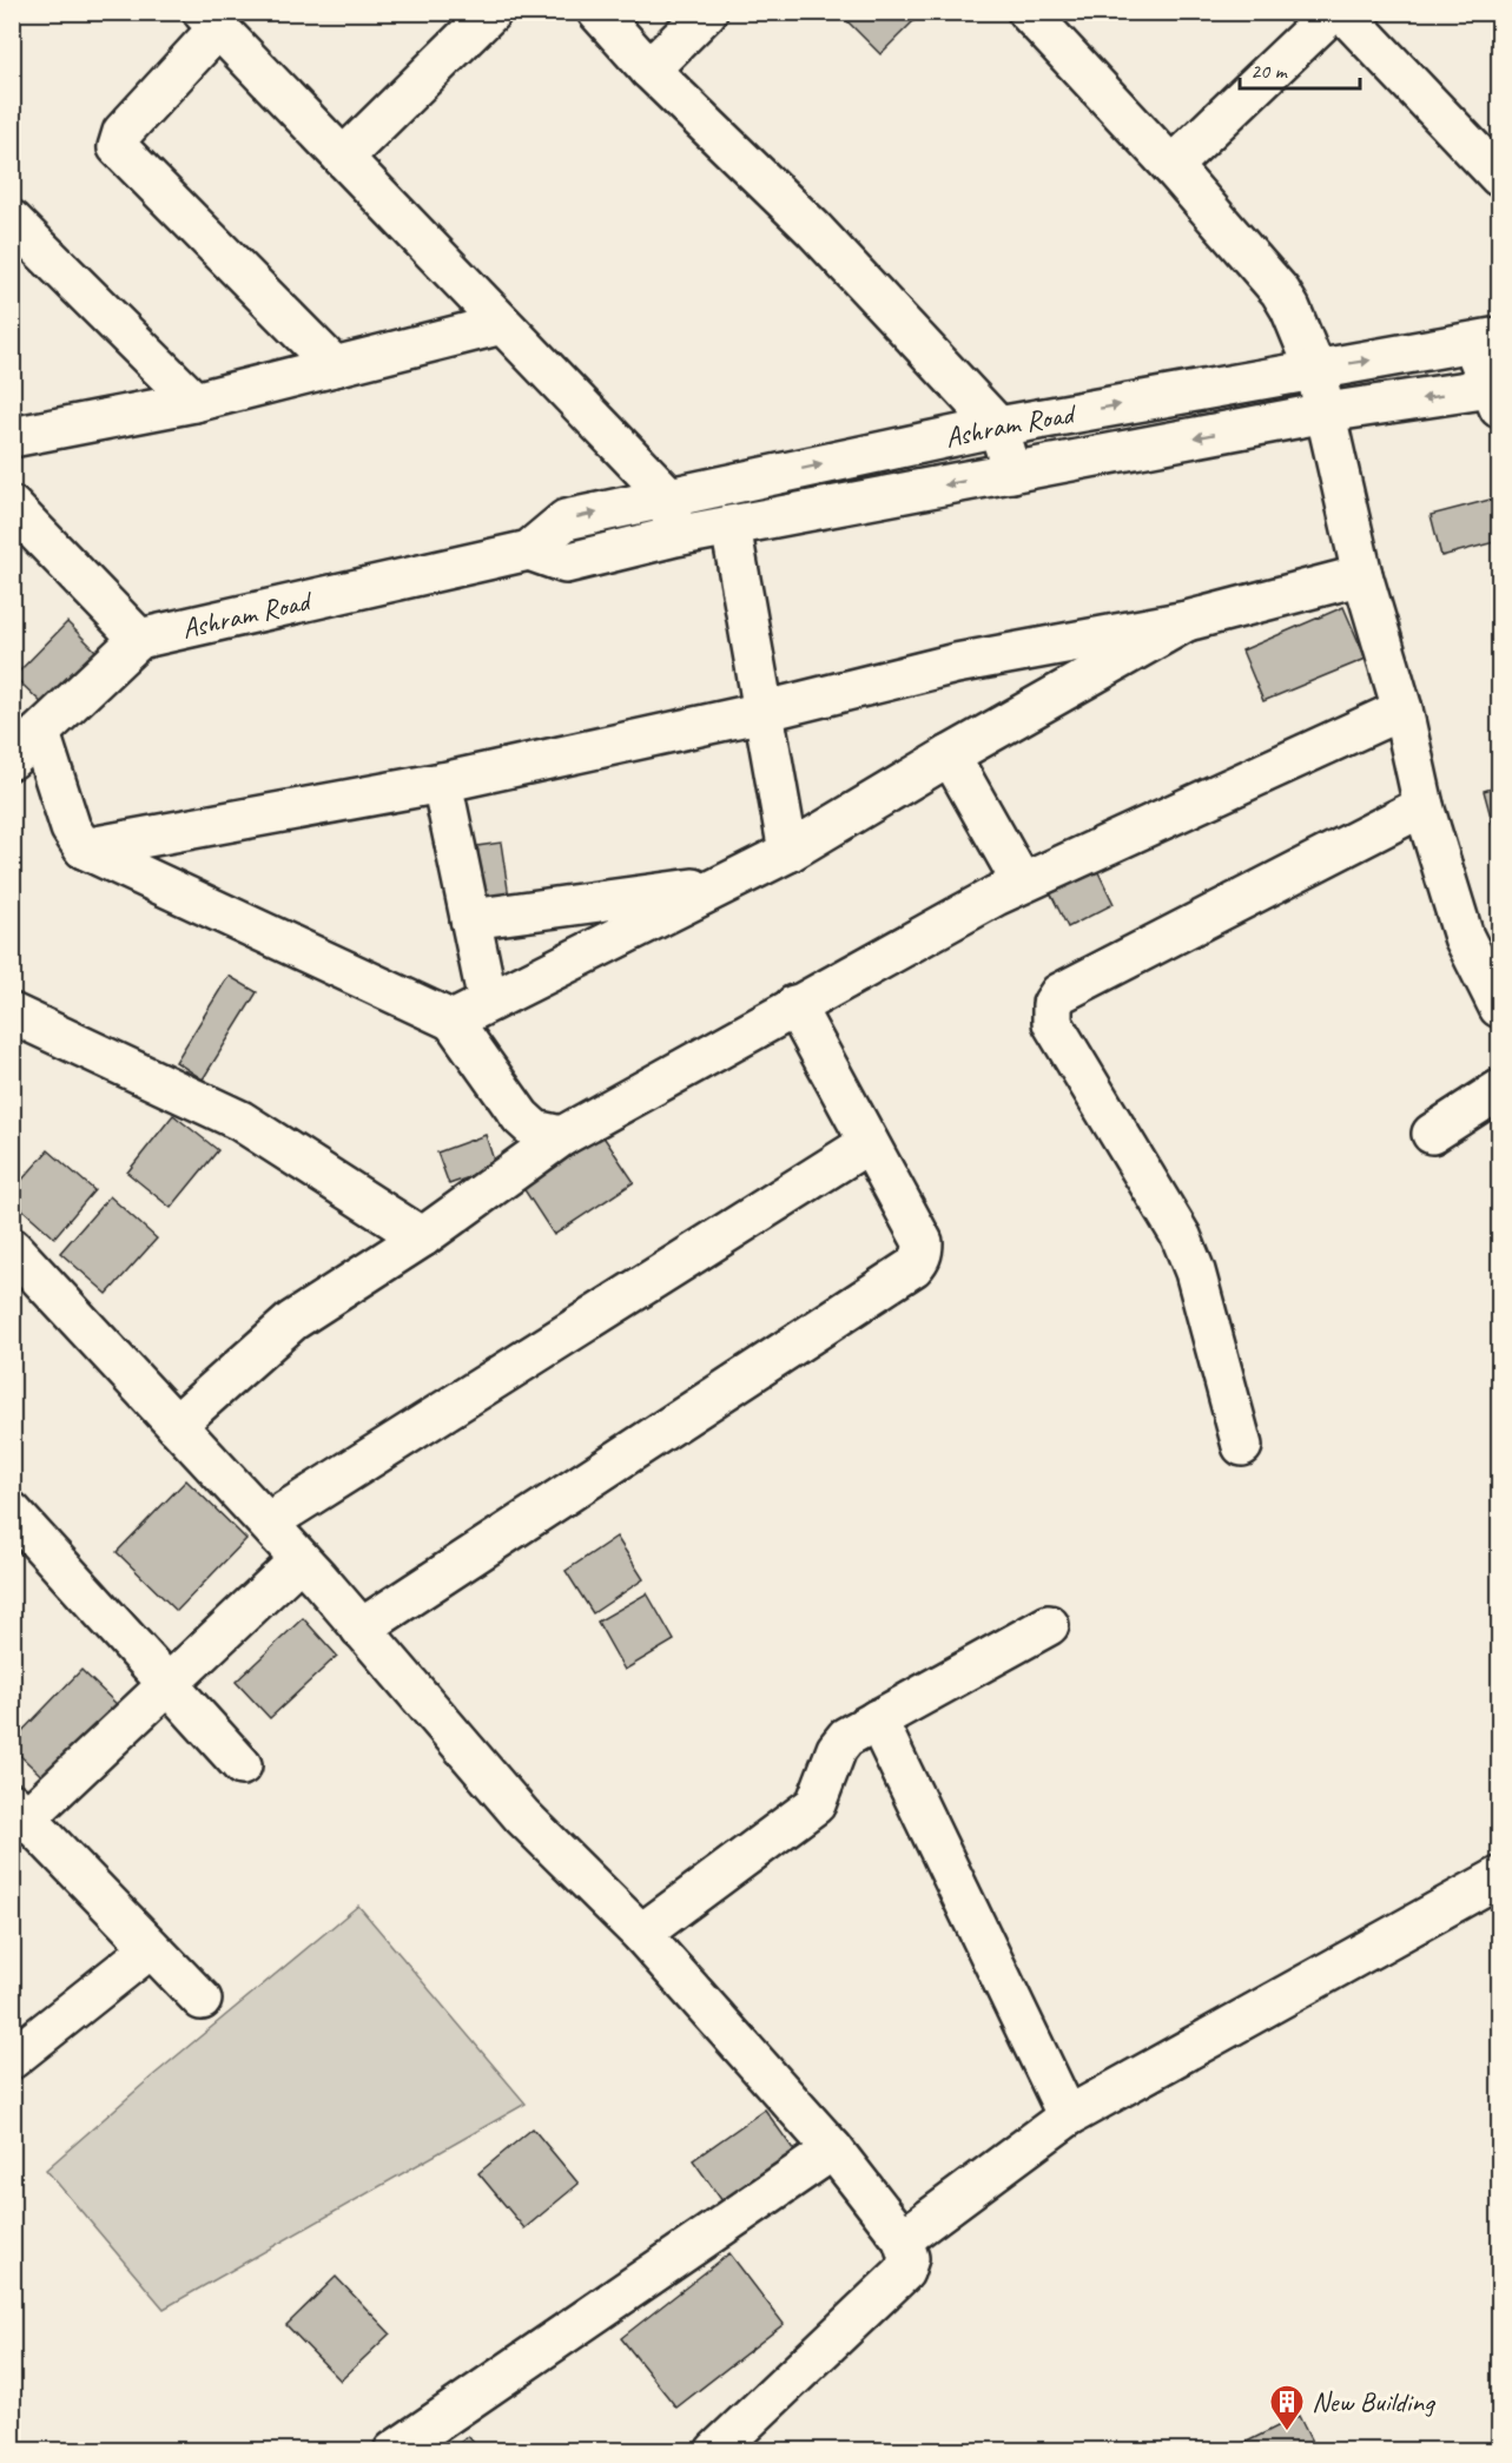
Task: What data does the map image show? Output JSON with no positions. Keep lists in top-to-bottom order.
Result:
{
  "streets": {
    "street": ["Ashram Road"]
  },
  "places": {
    "building": ["New Building"]
  },
  "scale_bar": "20 m"
}
